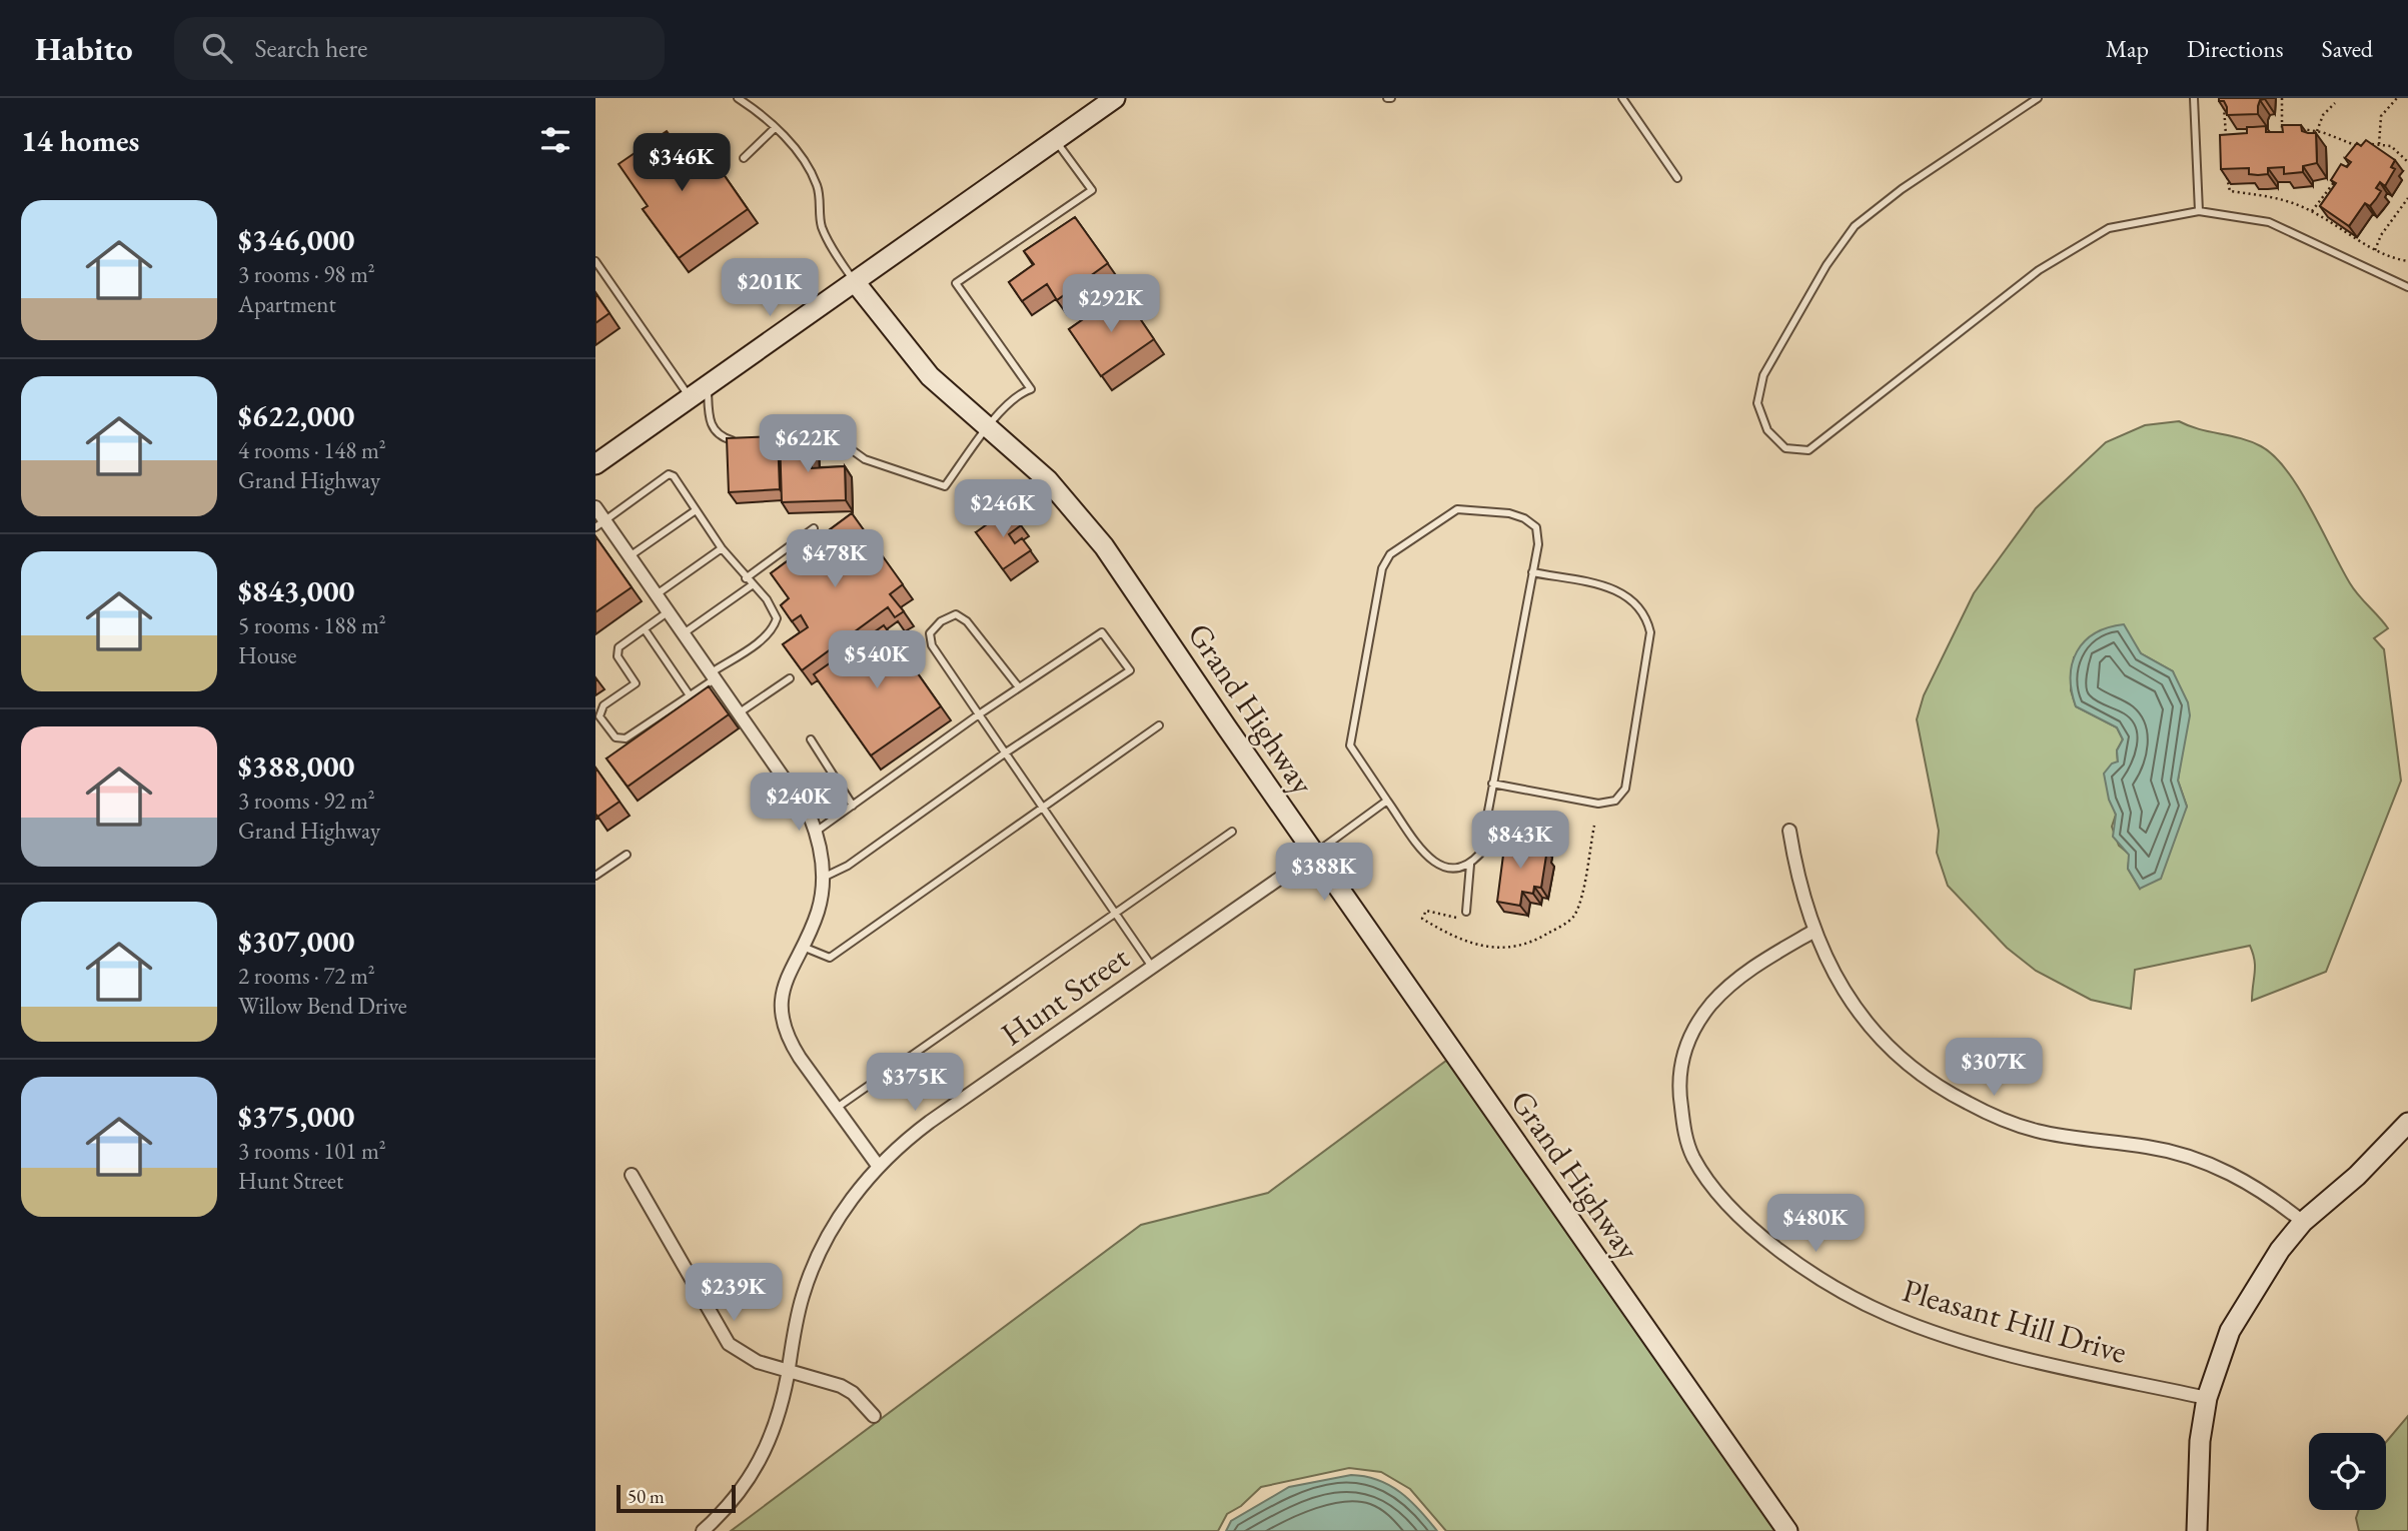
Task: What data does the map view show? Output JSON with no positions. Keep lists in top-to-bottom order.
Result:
{
  "streets": {
    "street": ["Grand Highway", "Hunt Street", "Pleasant Hill Drive"]
  },
  "crossings": [
    ["Grand Highway", "Hunt Street"]
  ],
  "scale_bar": "50 m",
  "page": {
    "header": "Habito",
    "search": "Search here",
    "nav": ["Map", "Directions", "Saved"],
    "heading": "14 homes",
    "price": [
      "$346K",
      "$201K",
      "$292K",
      "$622K",
      "$246K",
      "$478K",
      "$540K",
      "$240K",
      "$843K",
      "$388K",
      "$307K",
      "$375K",
      "$480K",
      "$239K"
    ],
    "list": [
      {
        "name": "$346,000",
        "note": "3 rooms · 98 m² · Apartment"
      },
      {
        "name": "$622,000",
        "note": "4 rooms · 148 m² · Grand Highway"
      },
      {
        "name": "$843,000",
        "note": "5 rooms · 188 m² · House"
      },
      {
        "name": "$388,000",
        "note": "3 rooms · 92 m² · Grand Highway"
      },
      {
        "name": "$307,000",
        "note": "2 rooms · 72 m² · Willow Bend Drive"
      },
      {
        "name": "$375,000",
        "note": "3 rooms · 101 m² · Hunt Street"
      }
    ],
    "scale": "50 m"
  }
}
